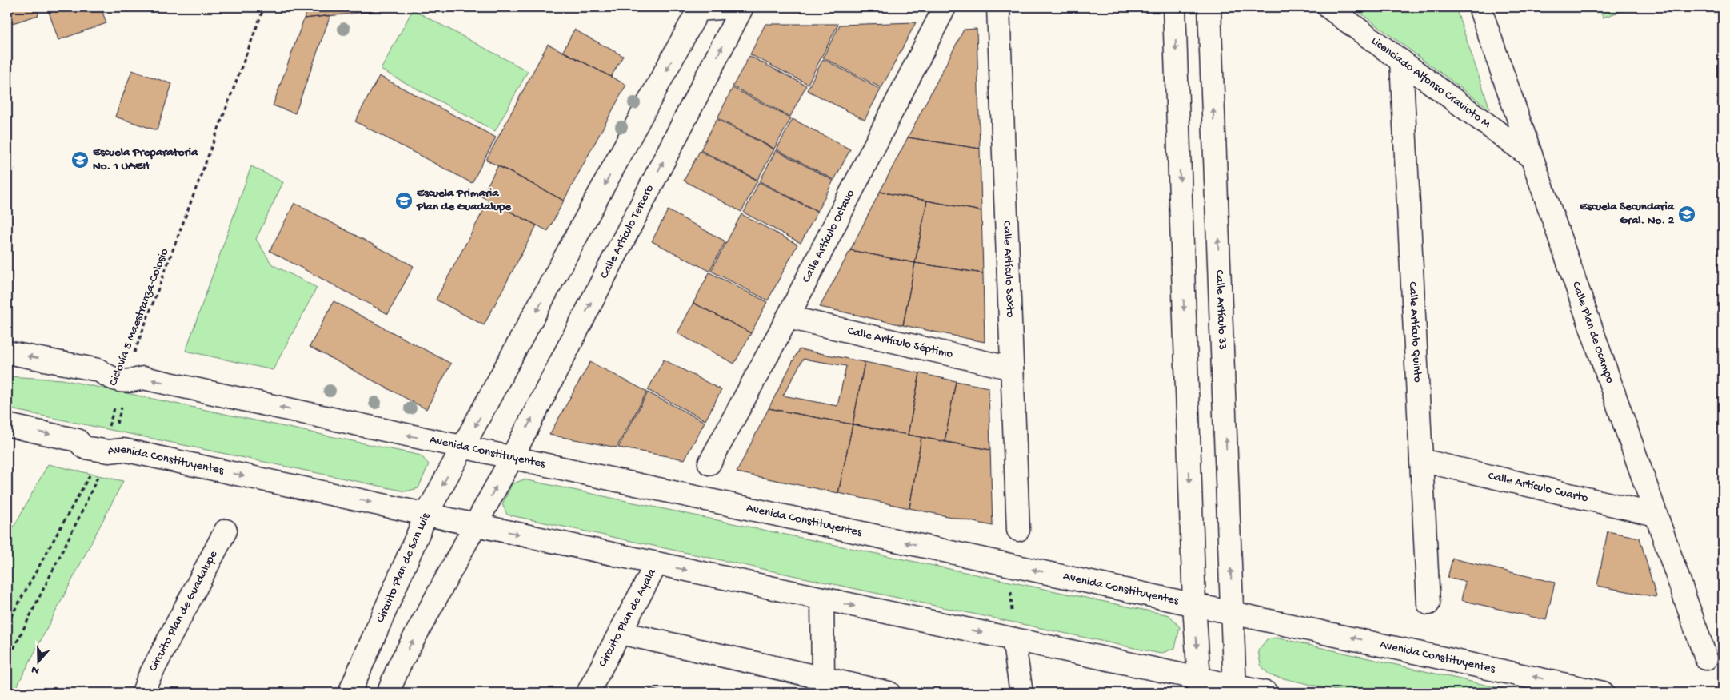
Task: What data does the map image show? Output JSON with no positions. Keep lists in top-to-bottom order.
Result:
{
  "streets": {
    "street": [
      "Licenciado Alfonso Cravioto M",
      "Calle Artículo Tercero",
      "Calle Artículo Octavo",
      "Calle Artículo Sexto",
      "Calle Artículo 33",
      "Calle Artículo Quinto",
      "Calle Plan de Ocampo",
      "Calle Artículo Séptimo",
      "Avenida Constituyentes",
      "Calle Artículo Cuarto",
      "Circuito Plan de San Luis",
      "Circuito Plan de Guadalupe",
      "Circuito Plan de Ayala"
    ],
    "path": ["Ciclovía 5 Maestranza-Colosio"]
  },
  "crossings": [
    ["Licenciado Alfonso Cravioto M", "Calle Artículo Quinto"],
    ["Licenciado Alfonso Cravioto M", "Calle Plan de Ocampo"],
    ["Calle Artículo Tercero", "Avenida Constituyentes"],
    ["Calle Artículo Octavo", "Calle Artículo Séptimo"],
    ["Calle Artículo Sexto", "Calle Artículo Séptimo"],
    ["Calle Artículo 33", "Avenida Constituyentes"],
    ["Ciclovía 5 Maestranza-Colosio", "Avenida Constituyentes"],
    ["Calle Artículo Quinto", "Calle Artículo Cuarto"],
    ["Calle Plan de Ocampo", "Calle Artículo Cuarto"],
    ["Avenida Constituyentes", "Circuito Plan de San Luis"],
    ["Avenida Constituyentes", "Circuito Plan de Ayala"]
  ],
  "places": {
    "school or university": ["Escuela Preparatoria No. 1 UAEH", "Escuela Primaria Plan de Guadalupe", "Escuela Secundaria Gral. No. 2"]
  },
  "north": "bottom"
}
